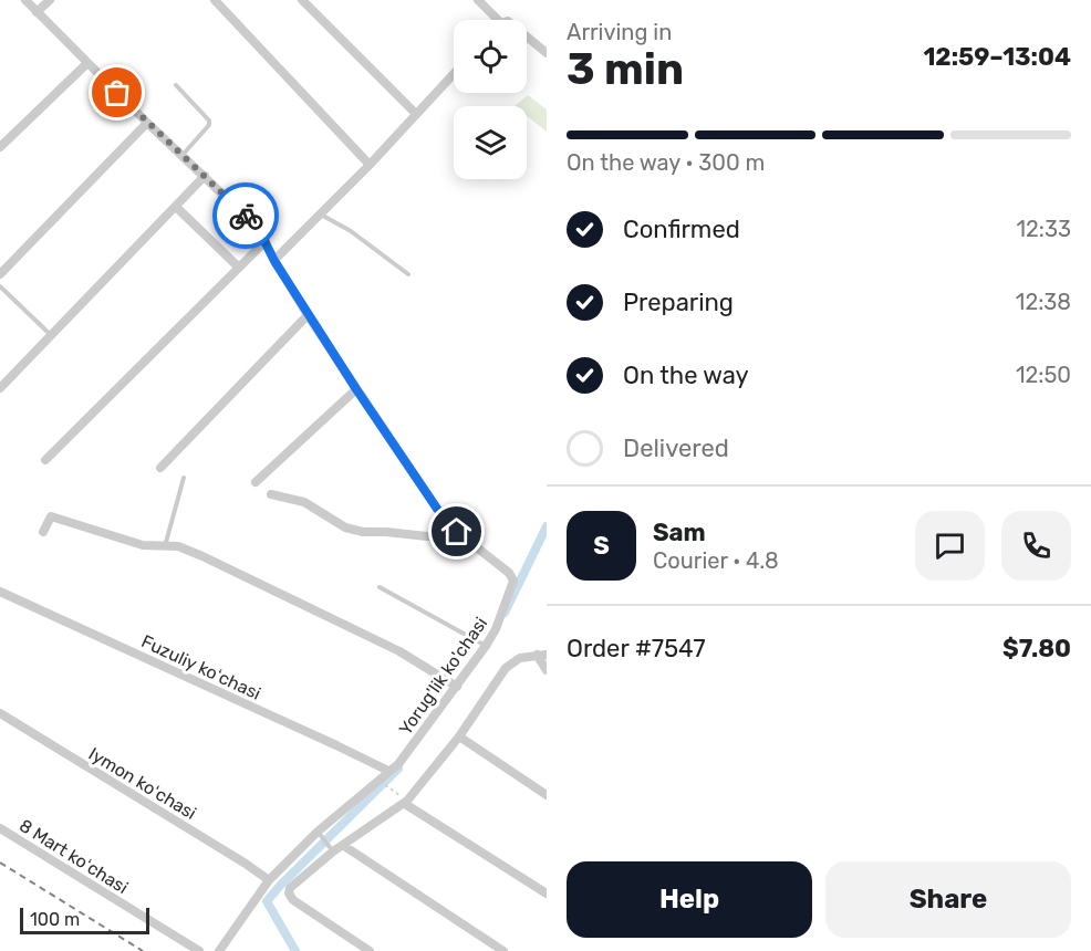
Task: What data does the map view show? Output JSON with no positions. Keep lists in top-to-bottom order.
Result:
{
  "streets": {
    "street": [
      "Fuzuliy koʻchasi",
      "Yorug'lik ko'chasi",
      "Iymon koʻchasi",
      "8 Mart koʻchasi"
    ]
  },
  "crossings": [
    ["Fuzuliy koʻchasi", "Yorug'lik ko'chasi"],
    ["Yorug'lik ko'chasi", "Iymon koʻchasi"]
  ],
  "scale_bar": "100 m",
  "page": {
    "heading": ["3 min", "Arriving in", "12:59–13:04"],
    "panel": [
      "Sam",
      "Courier · 4.8",
      "Order #7547",
      "$7.80"
    ],
    "bar": "On the way · 300 m",
    "list": [
      ["Confirmed", "12:33"],
      ["Preparing", "12:38"],
      ["On the way", "12:50"],
      "Delivered"
    ],
    "round": "S",
    "buttons": ["Help", "Share"],
    "scale": "100 m"
  }
}
